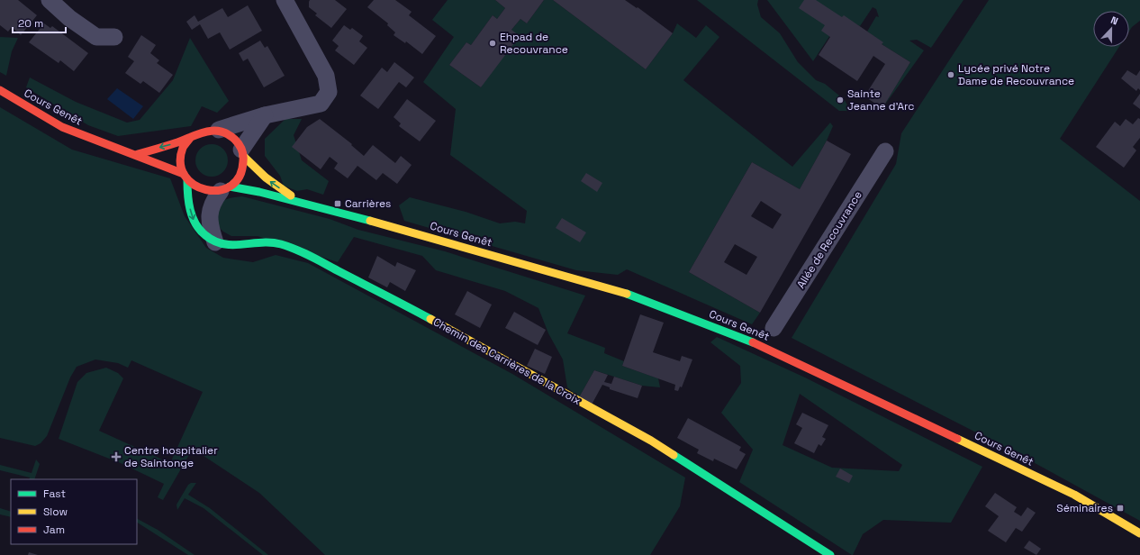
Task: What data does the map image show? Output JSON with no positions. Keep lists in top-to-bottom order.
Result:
{
  "streets": {
    "main road": ["Cours Genêt", "Chemin des Carrières de la Croix"],
    "street": ["Allée de Recouvrance"]
  },
  "places": {
    "other": ["Ehpad de Recouvrance", "Lycée privé Notre Dame de Recouvrance", "Sainte Jeanne d'Arc"],
    "transit": ["Carrières", "Séminaires"],
    "health": ["Centre hospitalier de Saintonge"]
  },
  "legend": ["Fast", "Slow", "Jam"],
  "scale_bar": "20 m",
  "north": "top"
}
